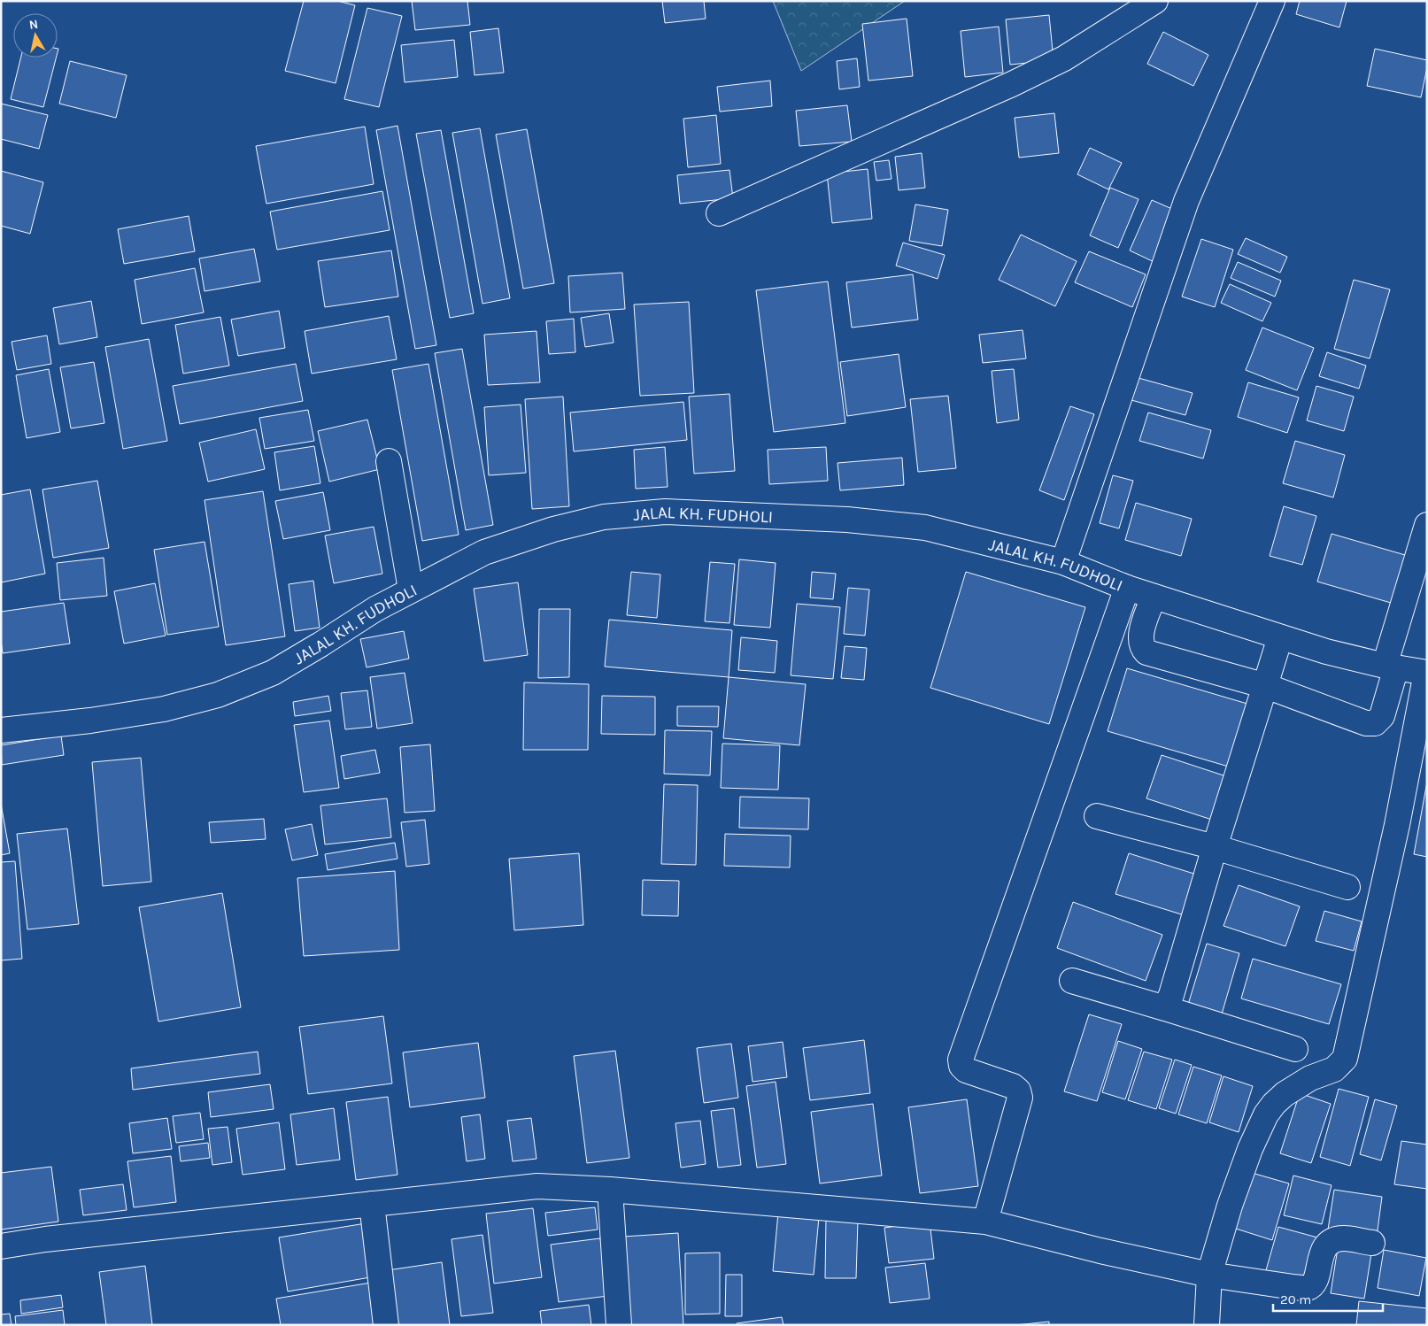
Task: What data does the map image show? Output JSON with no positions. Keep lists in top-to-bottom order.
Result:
{
  "streets": {
    "street": ["JALAL KH. FUDHOLI"]
  },
  "scale_bar": "20 m",
  "north": "top"
}
